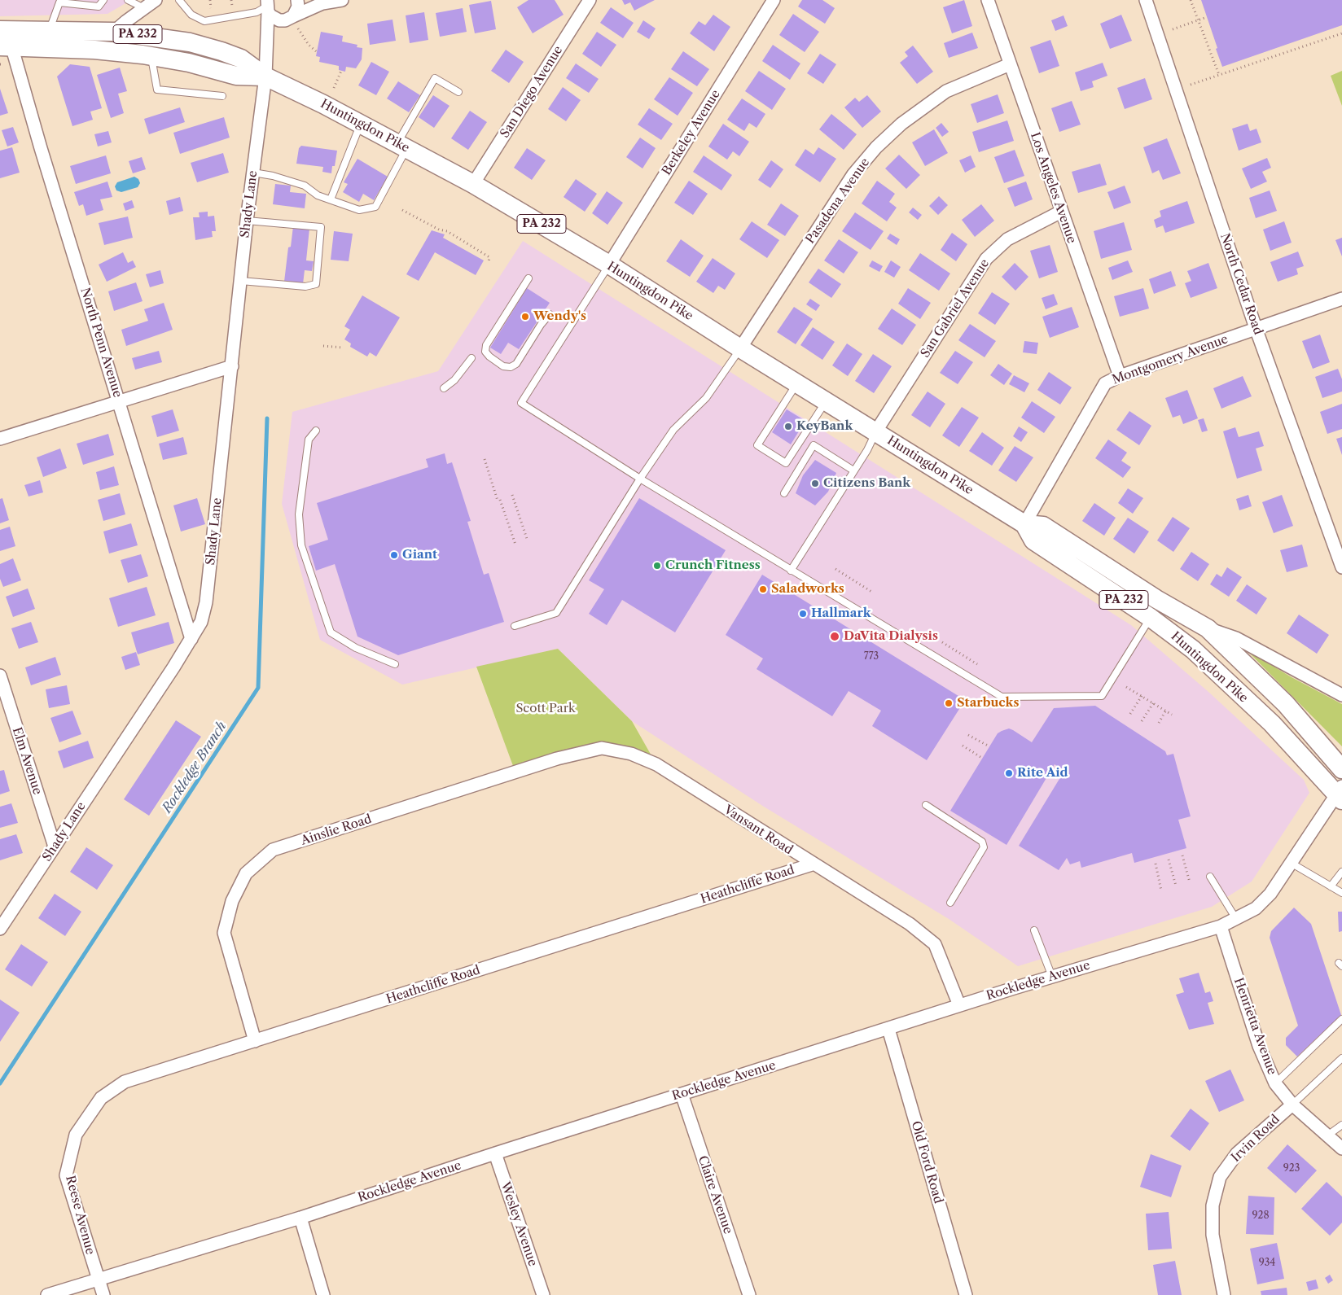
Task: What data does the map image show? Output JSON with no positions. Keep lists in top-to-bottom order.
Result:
{
  "streets": {
    "main road": ["PA 232", "Huntingdon Pike"],
    "street": [
      "San Diego Avenue",
      "Berkeley Avenue",
      "Los Angeles Avenue",
      "Pasadena Avenue",
      "Shady Lane",
      "North Cedar Road",
      "San Gabriel Avenue",
      "North Penn Avenue",
      "Montgomery Avenue",
      "Elm Avenue",
      "Ainslie Road",
      "Vansant Road",
      "Heathcliffe Road",
      "Rockledge Avenue",
      "Henrietta Avenue",
      "Irvin Road",
      "Old Ford Road",
      "Claire Avenue",
      "Reese Avenue",
      "Wesley Avenue"
    ]
  },
  "crossings": [
    ["San Diego Avenue", "Huntingdon Pike"],
    ["Huntingdon Pike", "Berkeley Avenue"],
    ["Huntingdon Pike", "Pasadena Avenue"],
    ["Huntingdon Pike", "Shady Lane"],
    ["Huntingdon Pike", "San Gabriel Avenue"],
    ["Huntingdon Pike", "North Penn Avenue"],
    ["Huntingdon Pike", "Montgomery Avenue"],
    ["Huntingdon Pike", "Rockledge Avenue"],
    ["Los Angeles Avenue", "Pasadena Avenue"],
    ["Los Angeles Avenue", "San Gabriel Avenue"],
    ["Los Angeles Avenue", "Montgomery Avenue"],
    ["Shady Lane", "North Penn Avenue"],
    ["Shady Lane", "Elm Avenue"],
    ["North Cedar Road", "Montgomery Avenue"],
    ["Ainslie Road", "Vansant Road"],
    ["Ainslie Road", "Heathcliffe Road"],
    ["Vansant Road", "Heathcliffe Road"],
    ["Vansant Road", "Rockledge Avenue"],
    ["Heathcliffe Road", "Reese Avenue"],
    ["Rockledge Avenue", "Henrietta Avenue"],
    ["Rockledge Avenue", "Old Ford Road"],
    ["Rockledge Avenue", "Claire Avenue"],
    ["Rockledge Avenue", "Reese Avenue"],
    ["Rockledge Avenue", "Wesley Avenue"],
    ["Henrietta Avenue", "Irvin Road"]
  ],
  "water": ["Rockledge Branch"],
  "parks": ["Scott Park"],
  "places": [
    "Wendy's",
    "KeyBank",
    "Citizens Bank",
    "Giant",
    "Crunch Fitness",
    "Saladworks",
    "Hallmark",
    "DaVita Dialysis",
    "Starbucks",
    "Rite Aid"
  ],
  "house_numbers": [
    "773",
    "923",
    "928",
    "934"
  ]
}
